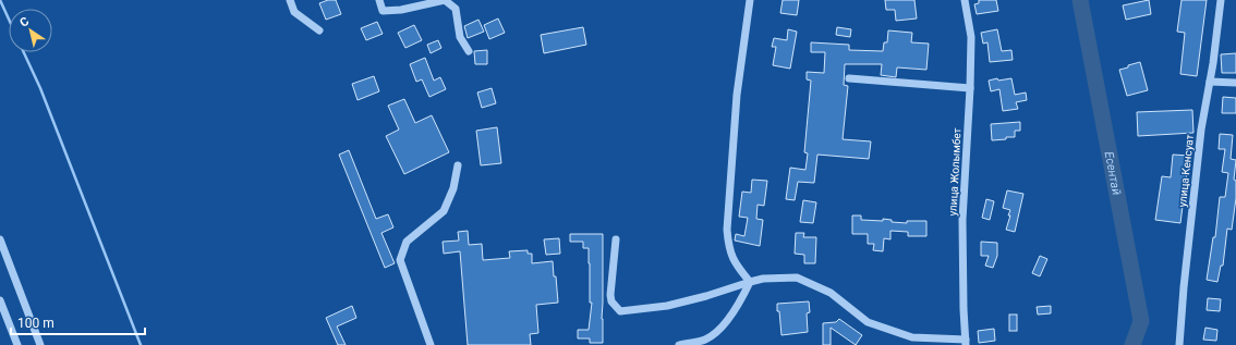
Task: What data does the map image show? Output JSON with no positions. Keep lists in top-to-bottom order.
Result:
{
  "streets": {
    "street": ["улица Кенсуат", "улица Жолымбет"]
  },
  "water": ["Есентай"],
  "scale_bar": "100 m",
  "north": "top left"
}
